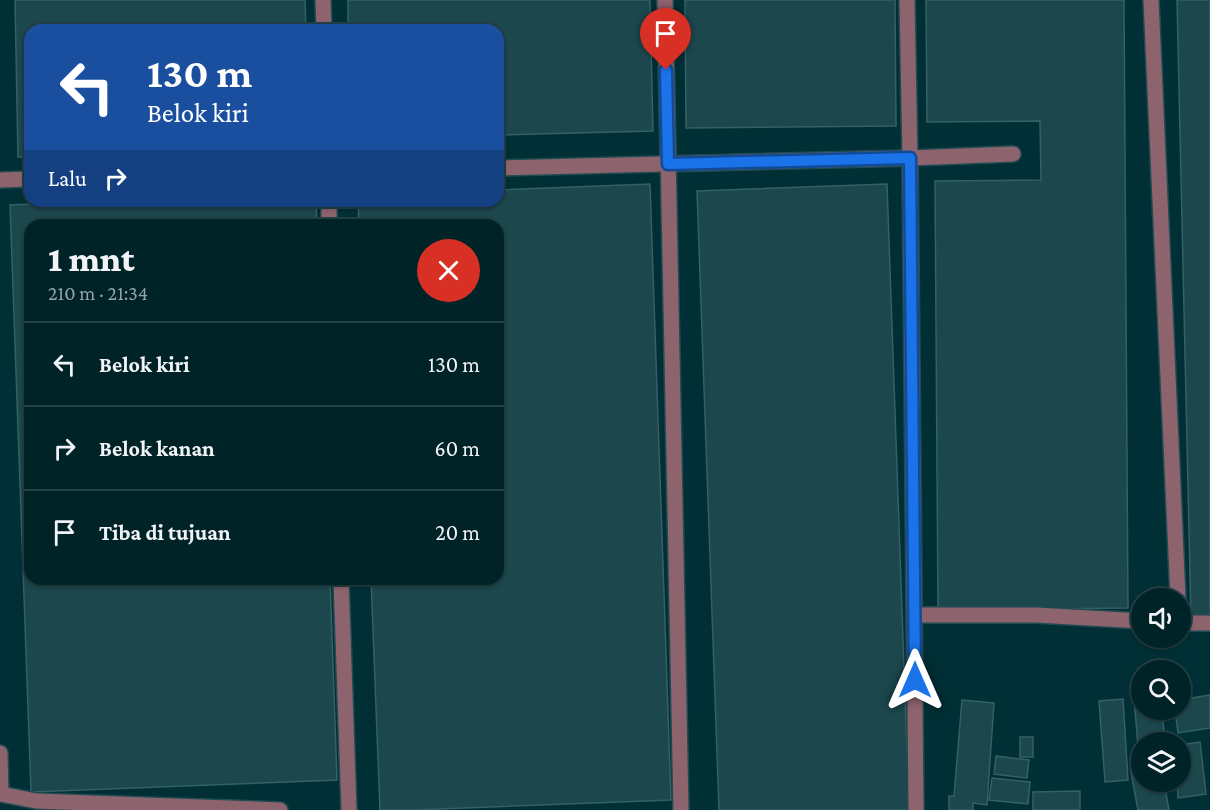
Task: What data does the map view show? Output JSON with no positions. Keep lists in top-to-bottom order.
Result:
{
  "page": {
    "turn": ["130 m", "Belok kiri"],
    "then": "Lalu",
    "heading": ["1 mnt", "210 m · 21:34"],
    "list": [
      {
        "name": "Belok kiri",
        "value": "130 m"
      },
      {
        "name": "Belok kanan",
        "value": "60 m"
      },
      {
        "name": "Tiba di tujuan",
        "value": "20 m"
      }
    ]
  }
}
